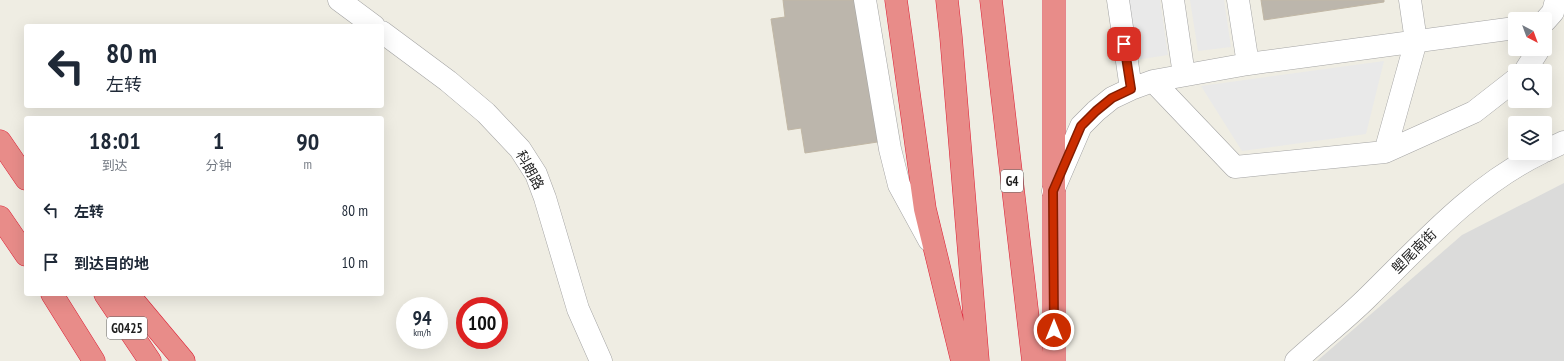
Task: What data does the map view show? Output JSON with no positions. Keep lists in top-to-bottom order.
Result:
{
  "streets": {
    "highway": ["G4", "G0425"],
    "street": ["科朗路", "塱尾南街"]
  },
  "north": "bottom right",
  "page": {
    "turn": ["80 m", "左转"],
    "eta": [
      "18:01",
      "到达",
      "1",
      "分钟",
      "90",
      "m"
    ],
    "list": [
      {
        "name": "左转",
        "value": "80 m"
      },
      {
        "name": "到达目的地",
        "value": "10 m"
      }
    ],
    "speed": "94 km/h",
    "limit": "100"
  }
}
